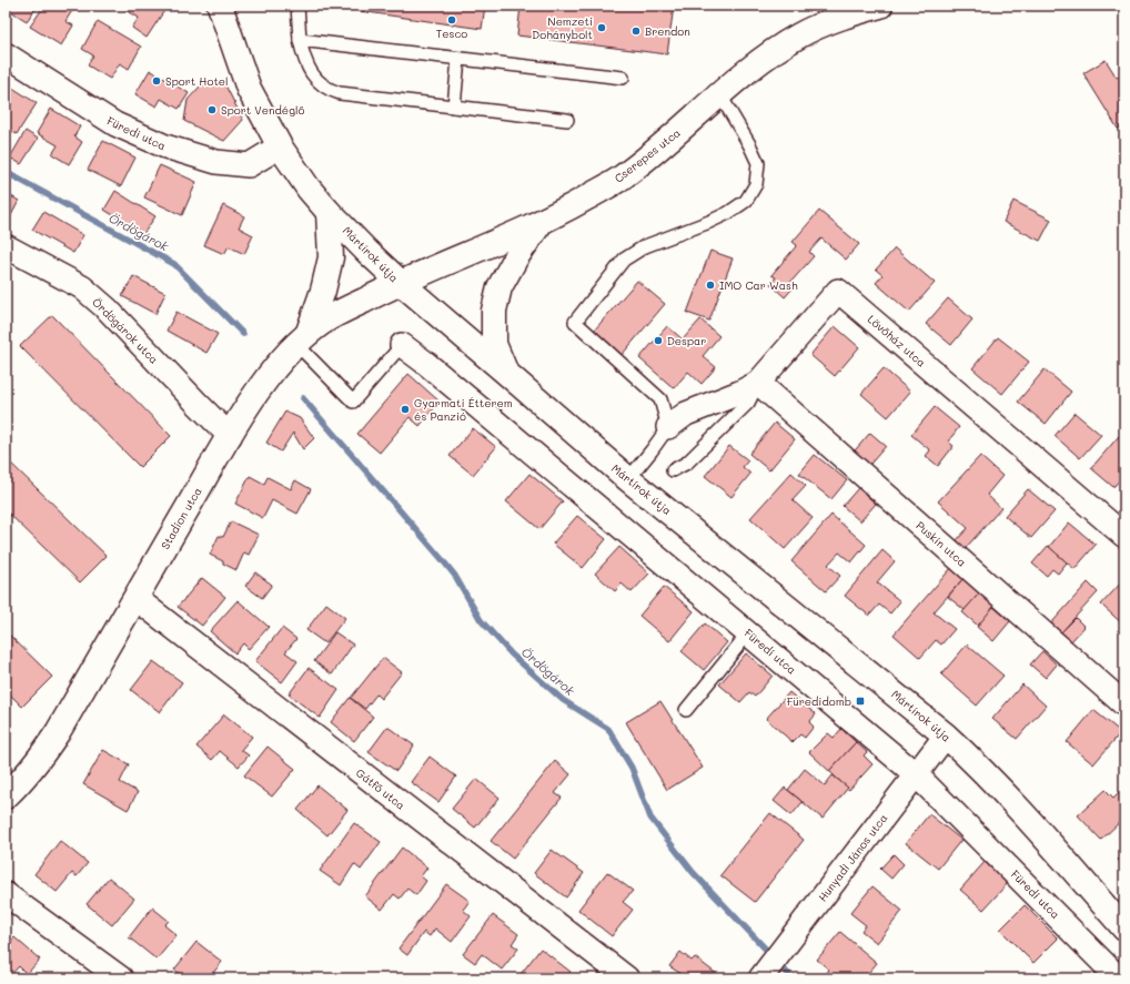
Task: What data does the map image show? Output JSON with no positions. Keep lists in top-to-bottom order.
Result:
{
  "streets": {
    "street": [
      "Füredi utca",
      "Cserepes utca",
      "Mártírok útja",
      "Ördögárok utca",
      "Lövőház utca",
      "Stadion utca",
      "Puskin utca",
      "Gátfő utca",
      "Hunyadi János utca"
    ]
  },
  "crossings": [
    ["Füredi utca", "Mártírok útja"],
    ["Füredi utca", "Hunyadi János utca"],
    ["Cserepes utca", "Mártírok útja"],
    ["Cserepes utca", "Stadion utca"],
    ["Mártírok útja", "Stadion utca"],
    ["Mártírok útja", "Hunyadi János utca"],
    ["Ördögárok utca", "Stadion utca"],
    ["Lövőház utca", "Puskin utca"],
    ["Stadion utca", "Gátfő utca"]
  ],
  "water": ["Ördögárok"],
  "places": {
    "other": [
      "Tesco",
      "Nemzeti Dohánybolt",
      "Brendon",
      "Sport Hotel",
      "Sport Vendéglő",
      "IMO Car Wash",
      "Despar",
      "Gyarmati Étterem és Panzió"
    ],
    "transit": ["Füredidomb"]
  }
}
